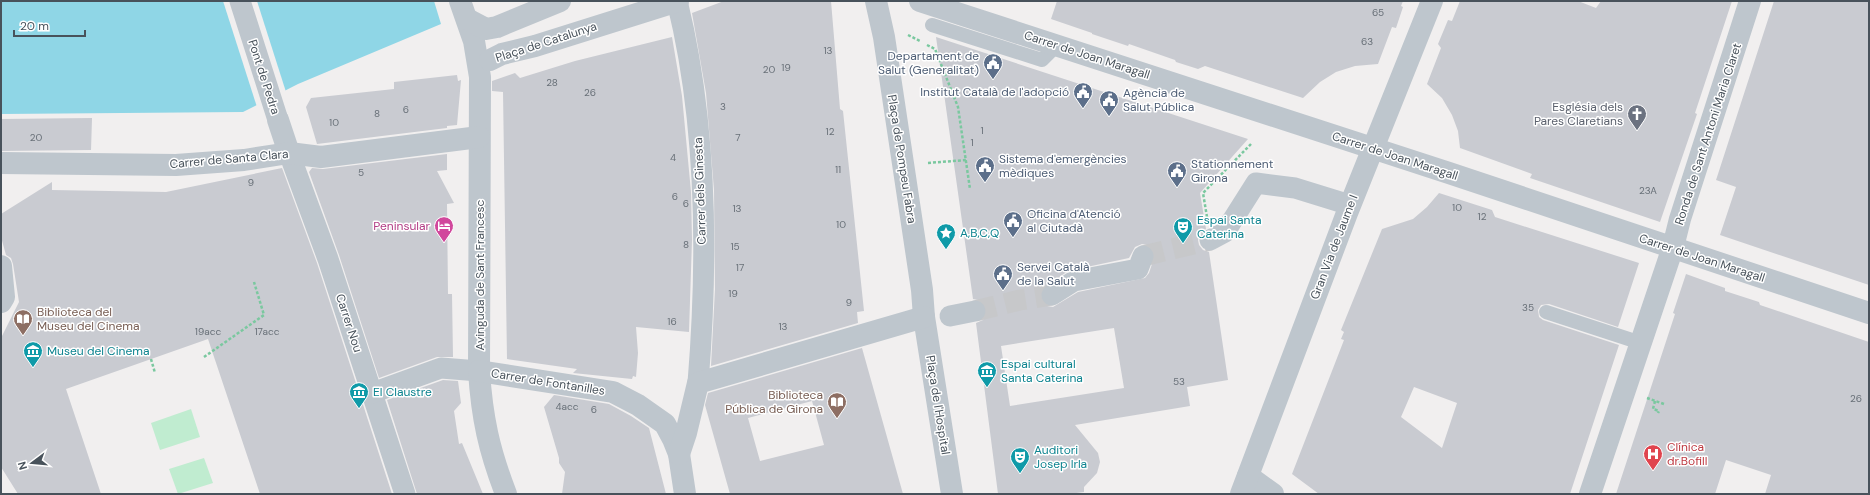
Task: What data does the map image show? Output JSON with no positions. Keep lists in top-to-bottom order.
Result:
{
  "streets": {
    "street": [
      "Plaça de Catalunya",
      "Carrer de Joan Maragall",
      "Pont de Pedra",
      "Ronda de Sant Antoni Maria Claret",
      "Carrer de Santa Clara",
      "Plaça de Pompeu Fabra",
      "Carrer dels Ginesta",
      "Gran Via de Jaume I",
      "Avinguda de Sant Francesc",
      "Carrer Nou",
      "Carrer de Fontanilles",
      "Plaça de l'Hospital"
    ]
  },
  "crossings": [
    ["Plaça de Catalunya", "Carrer dels Ginesta"],
    ["Plaça de Catalunya", "Avinguda de Sant Francesc"],
    ["Carrer de Joan Maragall", "Ronda de Sant Antoni Maria Claret"],
    ["Carrer de Joan Maragall", "Gran Via de Jaume I"],
    ["Pont de Pedra", "Carrer de Santa Clara"],
    ["Pont de Pedra", "Carrer Nou"],
    ["Carrer de Santa Clara", "Avinguda de Sant Francesc"],
    ["Carrer de Santa Clara", "Carrer Nou"],
    ["Plaça de Pompeu Fabra", "Plaça de l'Hospital"],
    ["Avinguda de Sant Francesc", "Carrer de Fontanilles"],
    ["Carrer Nou", "Carrer de Fontanilles"]
  ],
  "places": {
    "public building": [
      "Departament de Salut (Generalitat)",
      "Institut Català de l'adopció",
      "Agència de Salut Pública",
      "Sistema d'emergències mèdiques",
      "Stationnement Girona",
      "Oficina d'Atenció al Ciutadà",
      "Servei Català de la Salut"
    ],
    "church": ["Església dels Pares Claretians"],
    "hotel": ["Peninsular"],
    "theatre": ["Espai Santa Caterina", "Auditori Josep Irla"],
    "place": ["A,B,C,Q"],
    "library": ["Biblioteca del Museu del Cinema", "Biblioteca Pública de Girona"],
    "museum": ["Museu del Cinema", "Espai cultural Santa Caterina", "El Claustre"],
    "hospital": ["Clínica dr.Bofill"]
  },
  "house_numbers": [
    "65",
    "63",
    "13",
    "19",
    "20",
    "28",
    "26",
    "3",
    "6",
    "8",
    "10",
    "1",
    "12",
    "20",
    "7",
    "1",
    "4",
    "11",
    "5",
    "9",
    "23A",
    "6",
    "6",
    "10",
    "13",
    "12",
    "10",
    "8",
    "15",
    "17",
    "19",
    "9",
    "35",
    "16",
    "13",
    "19acc",
    "17acc",
    "53",
    "26",
    "4acc",
    "6"
  ],
  "scale_bar": "20 m",
  "north": "left"
}
